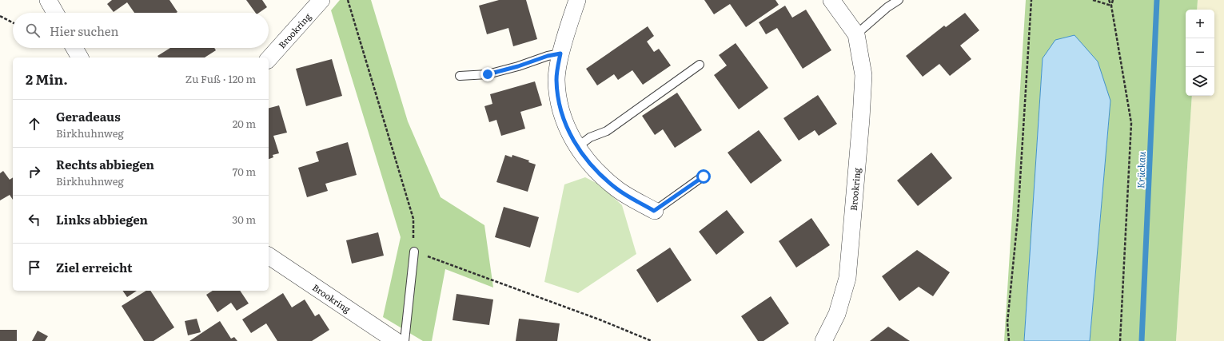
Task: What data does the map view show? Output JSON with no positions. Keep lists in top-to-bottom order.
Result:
{
  "streets": {
    "street": ["Brookring"]
  },
  "water": ["Krückau"],
  "page": {
    "map_buttons": ["+", "−"],
    "search": "Hier suchen",
    "heading": ["2 Min.", "Zu Fuß · 120 m"],
    "list": [
      ["Geradeaus", "Birkhuhnweg", "20 m"],
      ["Rechts abbiegen", "Birkhuhnweg", "70 m"],
      ["Links abbiegen", "30 m"],
      "Ziel erreicht"
    ]
  }
}
